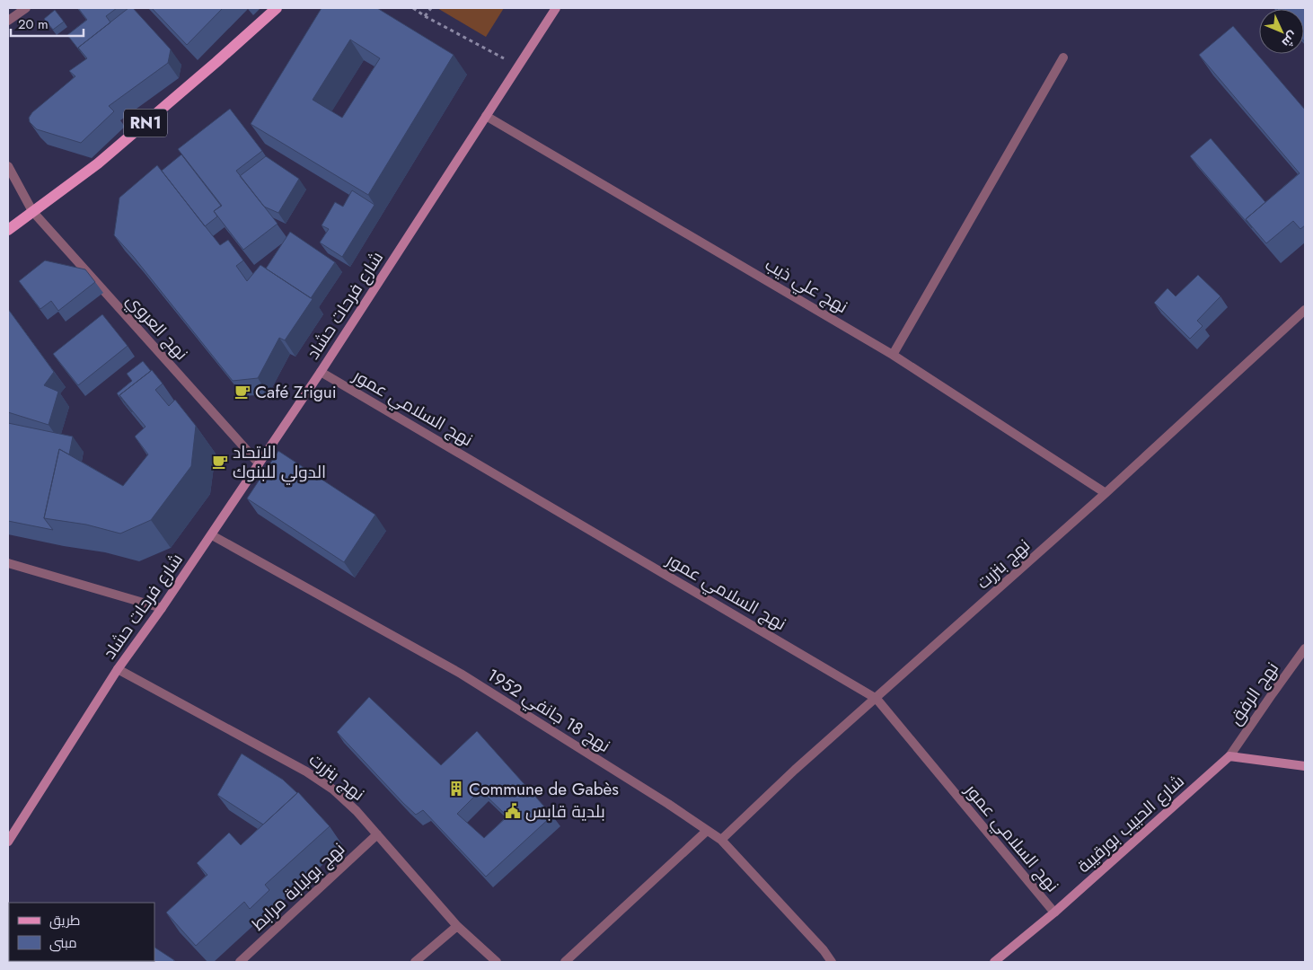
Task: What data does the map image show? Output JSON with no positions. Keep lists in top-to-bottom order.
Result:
{
  "streets": {
    "main road": ["RN1"],
    "street": [
      "نهج علي ذيب",
      "شارع فرحات حشاد",
      "نهج العروي",
      "نهج السلامي عمور",
      "نهج بنزرت",
      "نهج الرفق",
      "نهج 18 جانفي 1952",
      "شارع الحبيب بورقيبة",
      "نهج بولبابة مرابط"
    ]
  },
  "crossings": [
    ["RN1", "نهج العروي"],
    ["نهج علي ذيب", "شارع فرحات حشاد"],
    ["نهج علي ذيب", "نهج بنزرت"],
    ["شارع فرحات حشاد", "نهج العروي"],
    ["شارع فرحات حشاد", "نهج السلامي عمور"],
    ["شارع فرحات حشاد", "نهج بنزرت"],
    ["شارع فرحات حشاد", "نهج 18 جانفي 1952"],
    ["نهج السلامي عمور", "نهج بنزرت"],
    ["نهج السلامي عمور", "شارع الحبيب بورقيبة"],
    ["نهج بنزرت", "نهج 18 جانفي 1952"],
    ["نهج بنزرت", "نهج بولبابة مرابط"],
    ["نهج الرفق", "شارع الحبيب بورقيبة"]
  ],
  "places": {
    "cafe": ["Café Zrigui", "الاتحاد الدولي للبنوك"],
    "building": ["Commune de Gabès"],
    "public building": ["بلدية قابس"]
  },
  "legend": ["طريق", "مبنى"],
  "scale_bar": "20 m",
  "north": "bottom right"
}
